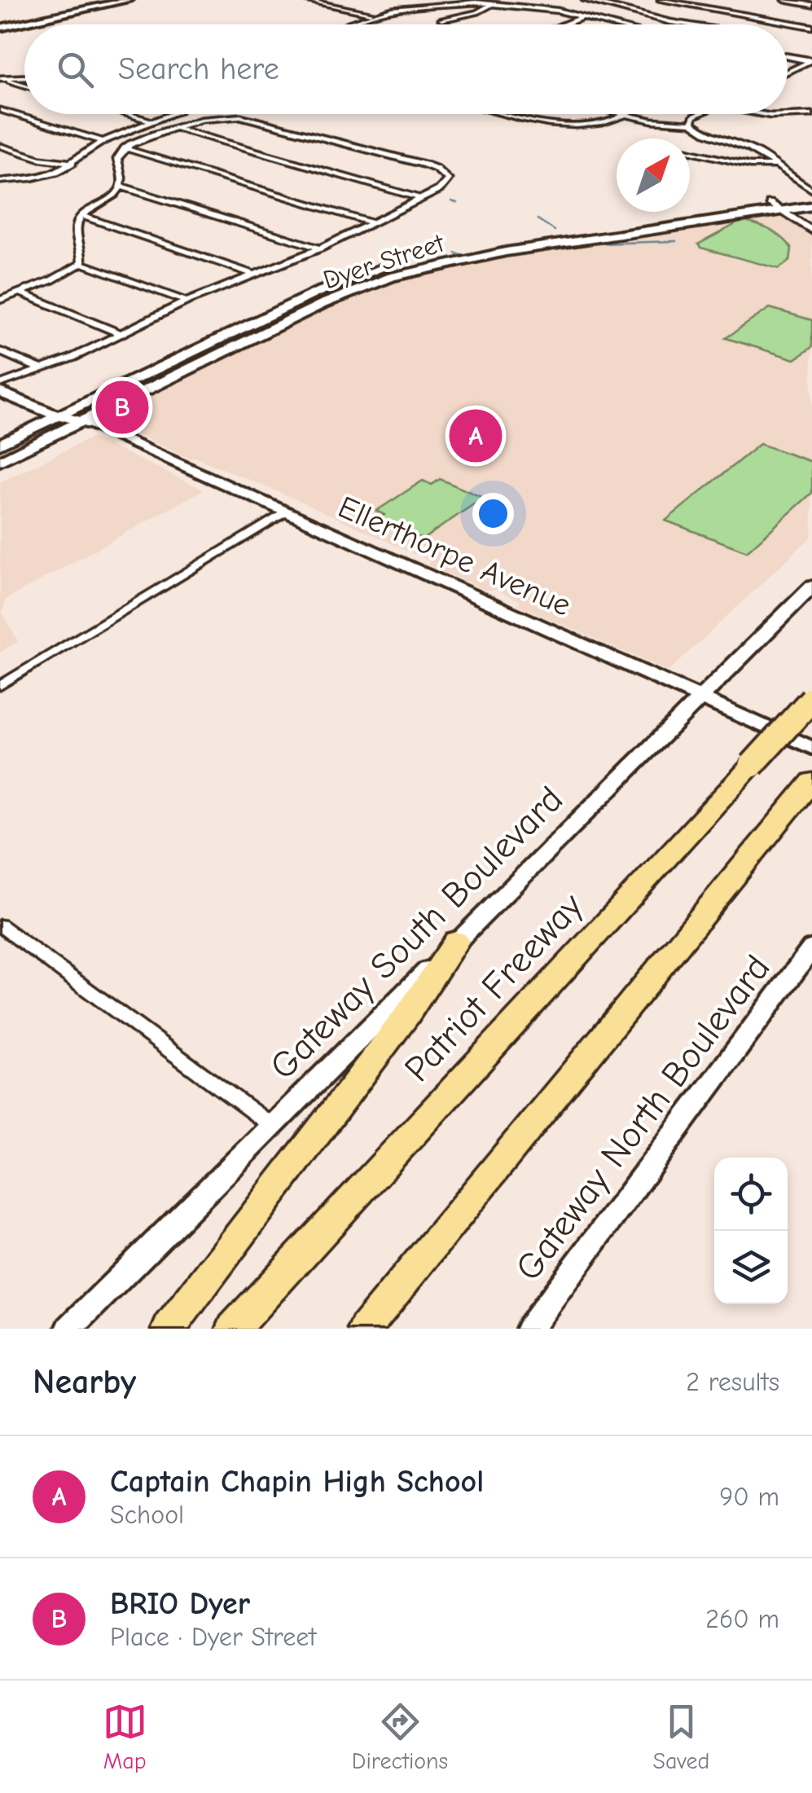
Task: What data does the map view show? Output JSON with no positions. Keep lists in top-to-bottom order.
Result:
{
  "streets": {
    "highway": ["Patriot Freeway"],
    "main road": [
      "Dyer Street",
      "Ellerthorpe Avenue",
      "Gateway South Boulevard",
      "Gateway North Boulevard"
    ]
  },
  "crossings": [
    ["Dyer Street", "Ellerthorpe Avenue"],
    ["Ellerthorpe Avenue", "Gateway South Boulevard"]
  ],
  "north": "top right",
  "page": {
    "search": "Search here",
    "pins": ["B", "A"],
    "heading": ["Nearby", "2 results"],
    "list": [
      {
        "mark": "A",
        "name": "Captain Chapin High School",
        "note": "School",
        "value": "90 m"
      },
      {
        "mark": "B",
        "name": "BRIO Dyer",
        "note": "Place · Dyer Street",
        "value": "260 m"
      }
    ],
    "nav": ["Map", "Directions", "Saved"]
  }
}
